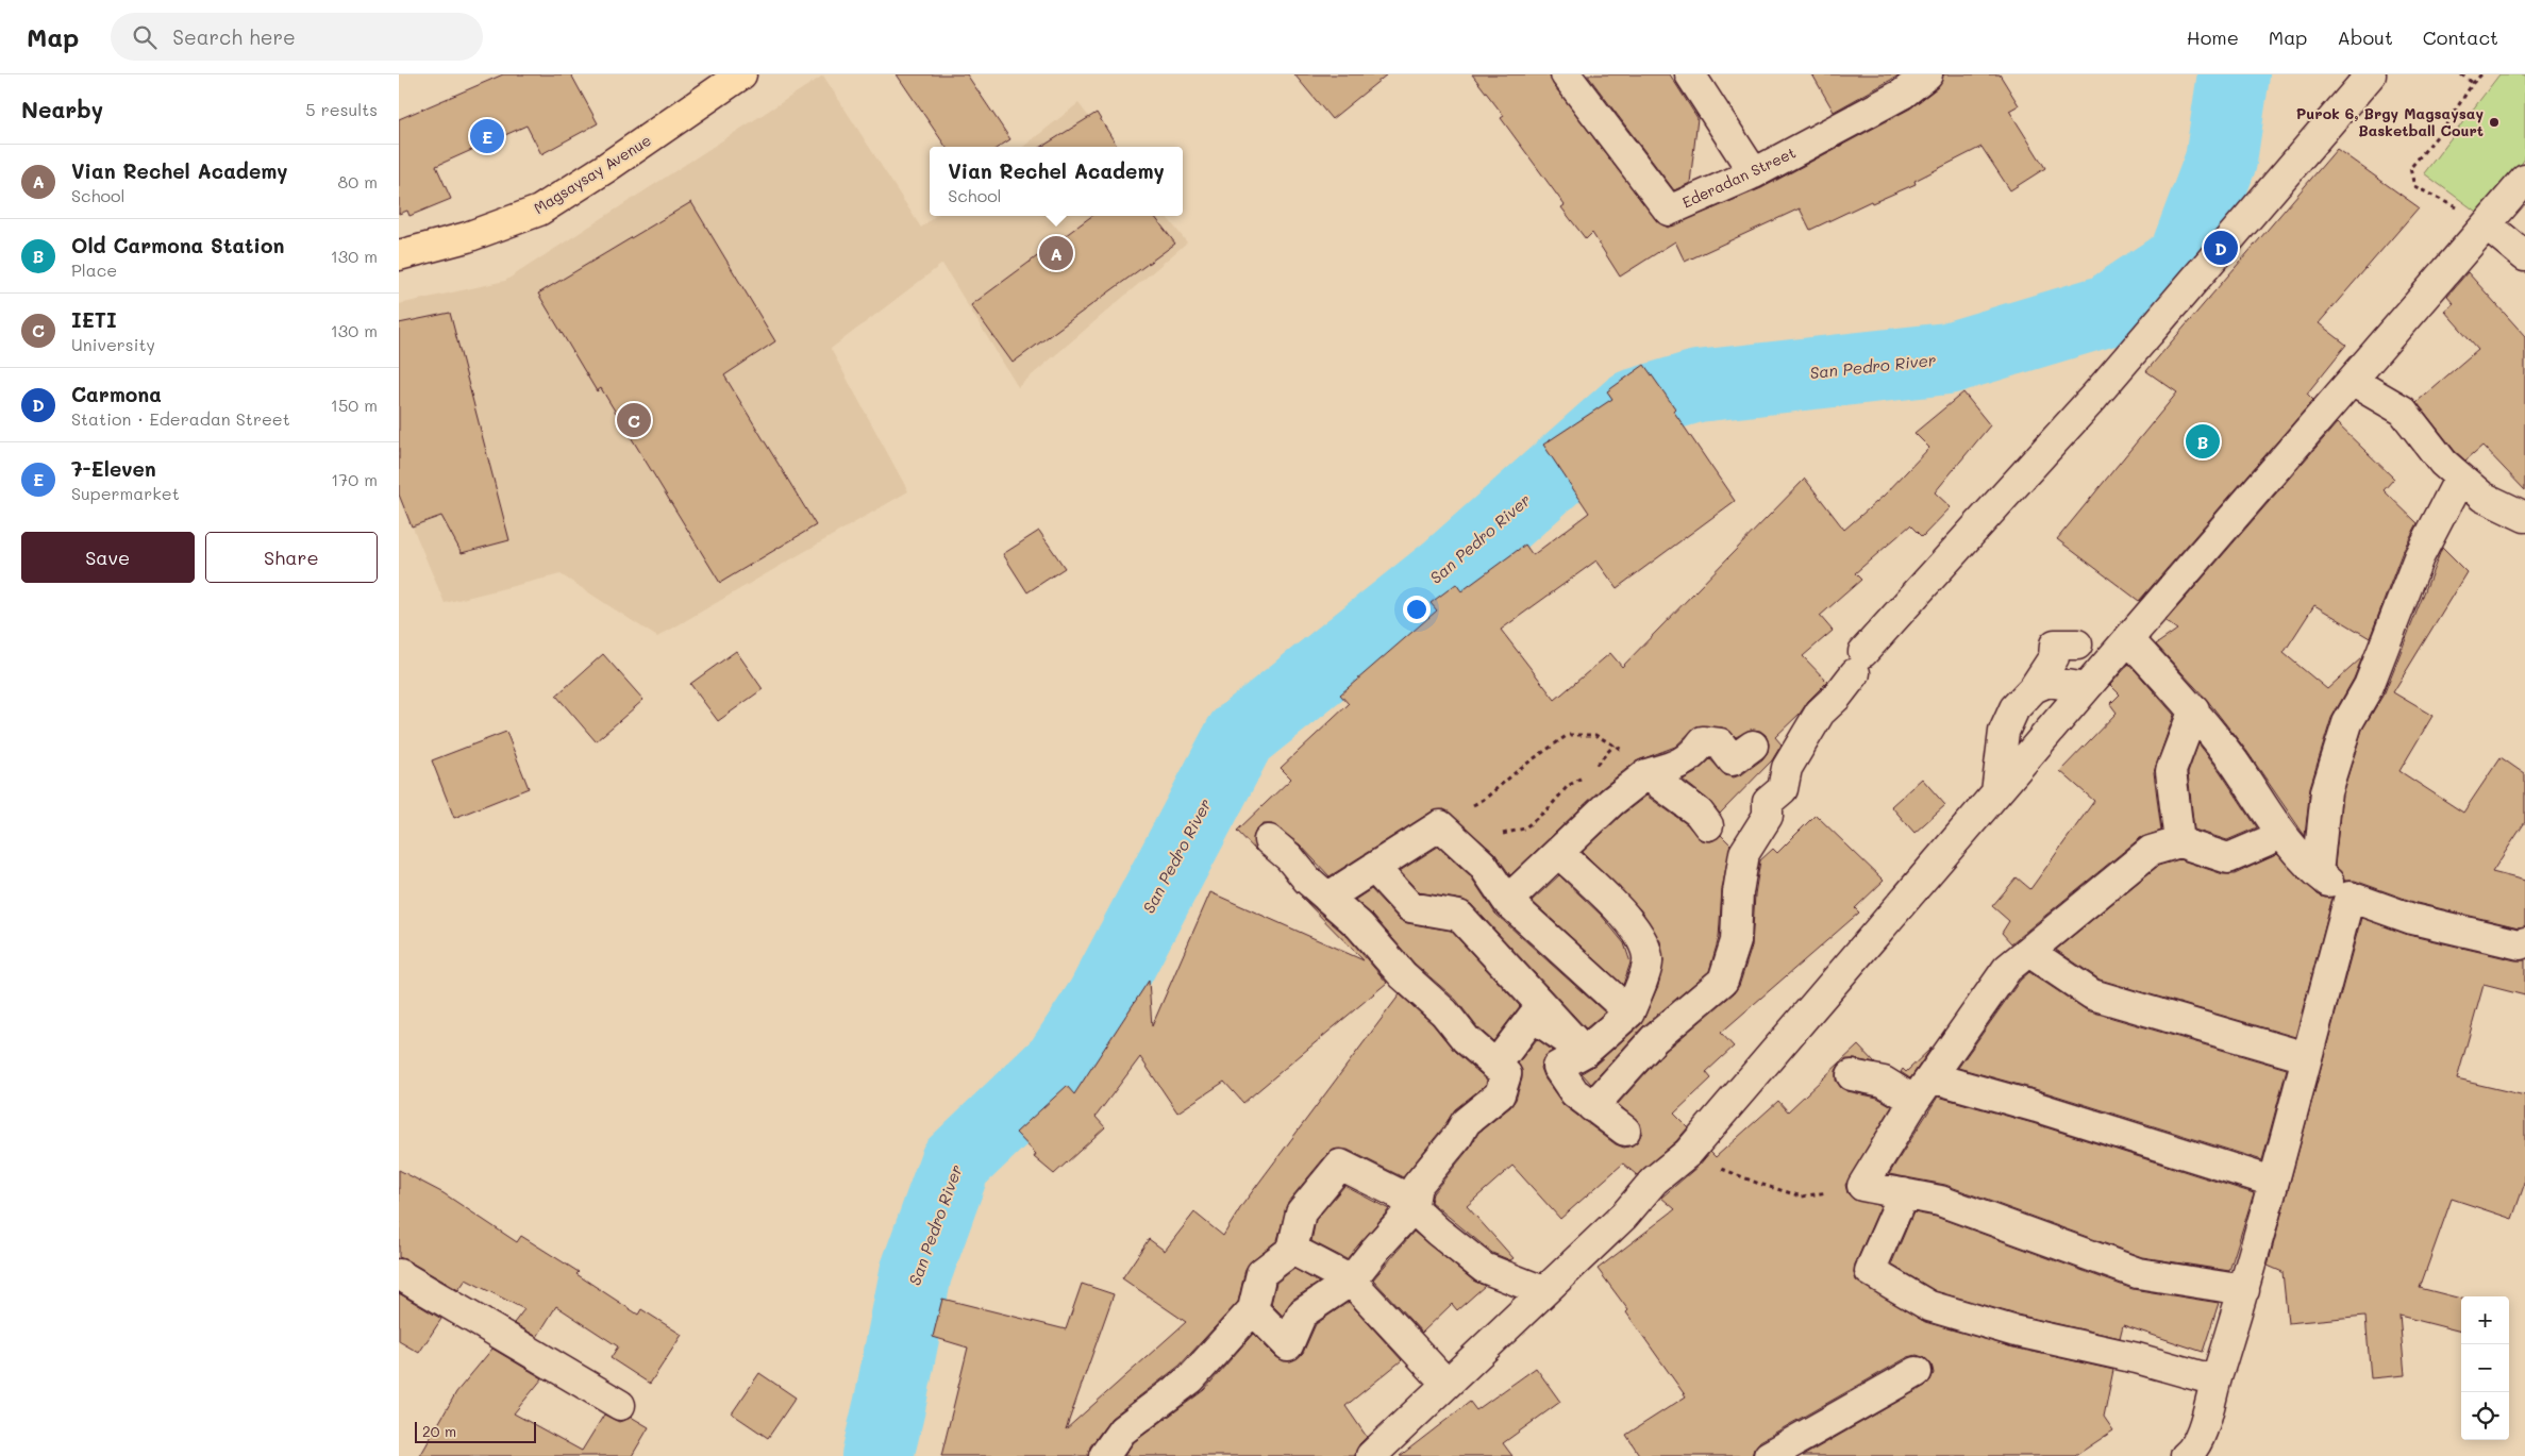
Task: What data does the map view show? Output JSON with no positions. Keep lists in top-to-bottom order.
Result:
{
  "streets": {
    "main road": ["Magsaysay Avenue"],
    "street": ["Ederadan Street"]
  },
  "water": ["San Pedro River"],
  "places": ["Purok 6, Brgy Magsaysay Basketball Court"],
  "scale_bar": "20 m",
  "page": {
    "header": "Map",
    "search": "Search here",
    "nav": [
      "Home",
      "Map",
      "About",
      "Contact"
    ],
    "heading": ["Nearby", "5 results"],
    "pins": [
      "E",
      "D",
      "A",
      "C",
      "B"
    ],
    "list": [
      {
        "mark": "A",
        "name": "Vian Rechel Academy",
        "note": "School",
        "value": "80 m"
      },
      {
        "mark": "B",
        "name": "Old Carmona Station",
        "note": "Place",
        "value": "130 m"
      },
      {
        "mark": "C",
        "name": "IETI",
        "note": "University",
        "value": "130 m"
      },
      {
        "mark": "D",
        "name": "Carmona",
        "note": "Station · Ederadan Street",
        "value": "150 m"
      },
      {
        "mark": "E",
        "name": "7-Eleven",
        "note": "Supermarket",
        "value": "170 m"
      }
    ],
    "popup": ["Vian Rechel Academy", "School"],
    "buttons": ["Save", "Share"],
    "map_buttons": ["+", "−"],
    "scale": "20 m"
  }
}
